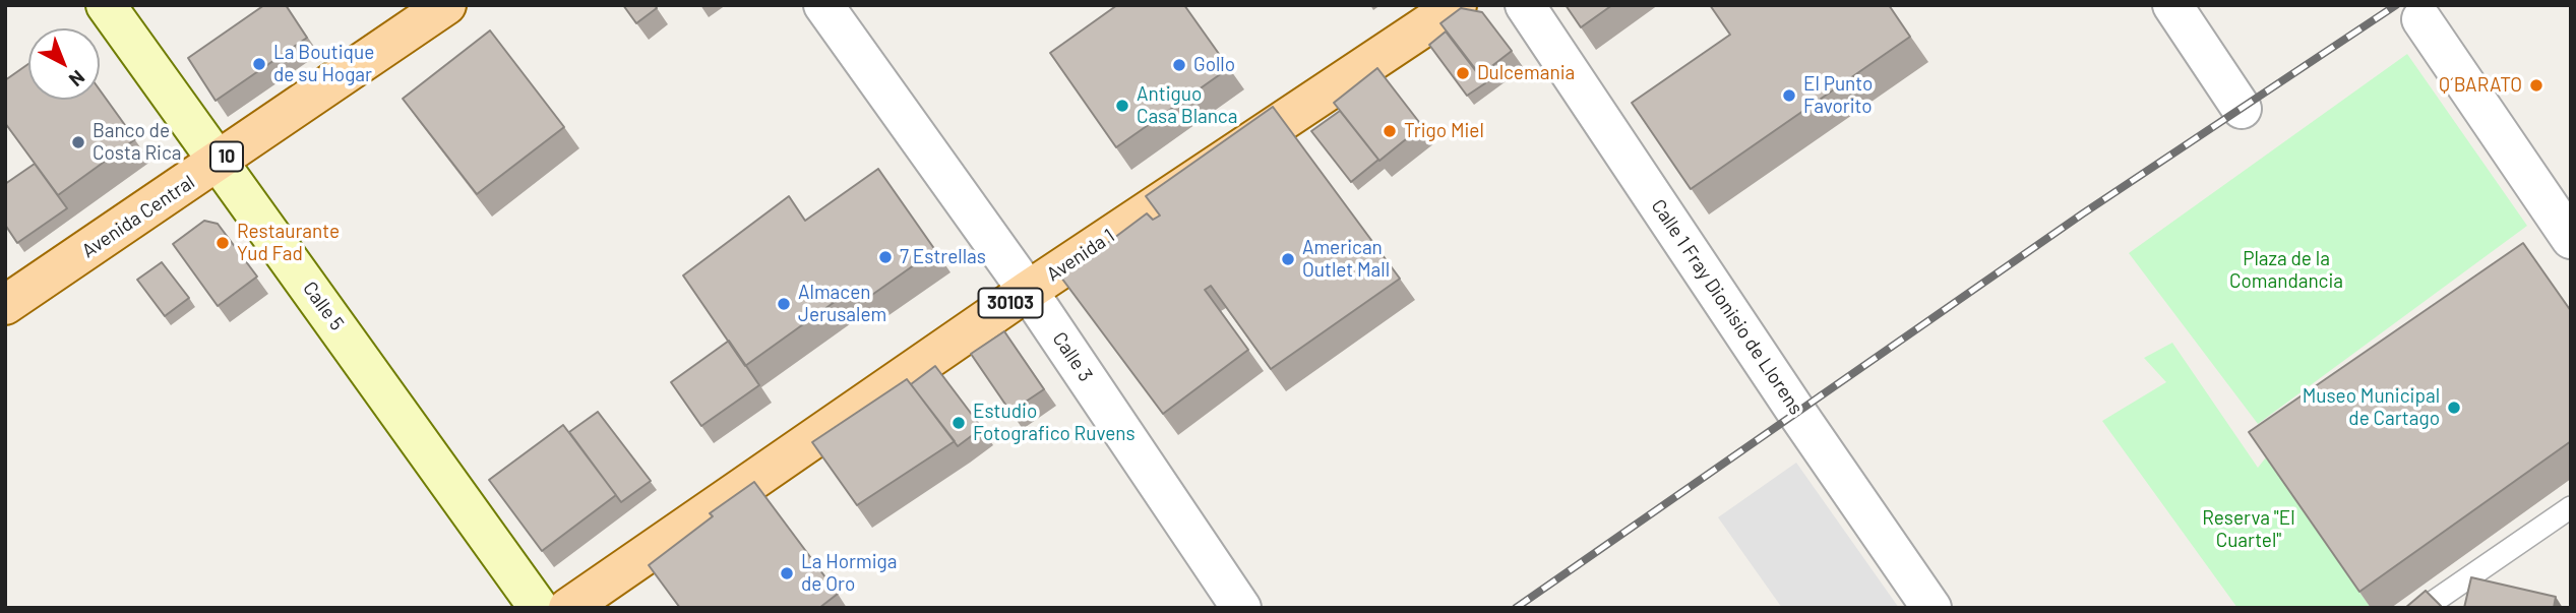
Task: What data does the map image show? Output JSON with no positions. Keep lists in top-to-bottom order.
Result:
{
  "streets": {
    "main road": [
      "10",
      "Avenida Central",
      "Avenida 1",
      "30103",
      "Calle 5"
    ],
    "street": ["Calle 1 Fray Dionisio de Llorens", "Calle 3"]
  },
  "crossings": [
    ["Avenida Central", "Calle 5"],
    ["Avenida 1", "Calle 3"]
  ],
  "parks": ["Plaza de la Comandancia", "Reserva \"El Cuartel\""],
  "places": [
    "La Boutique de su Hogar",
    "Gollo",
    "Dulcemania",
    "Q´BARATO",
    "El Punto Favorito",
    "Antiguo Casa Blanca",
    "Trigo Miel",
    "Banco de Costa Rica",
    "Restaurante Yud Fad",
    "7 Estrellas",
    "American Outlet Mall",
    "Almacen Jerusalem",
    "Museo Municipal de Cartago",
    "Estudio Fotografico Ruvens",
    "La Hormiga de Oro"
  ],
  "north": "bottom right"
}
